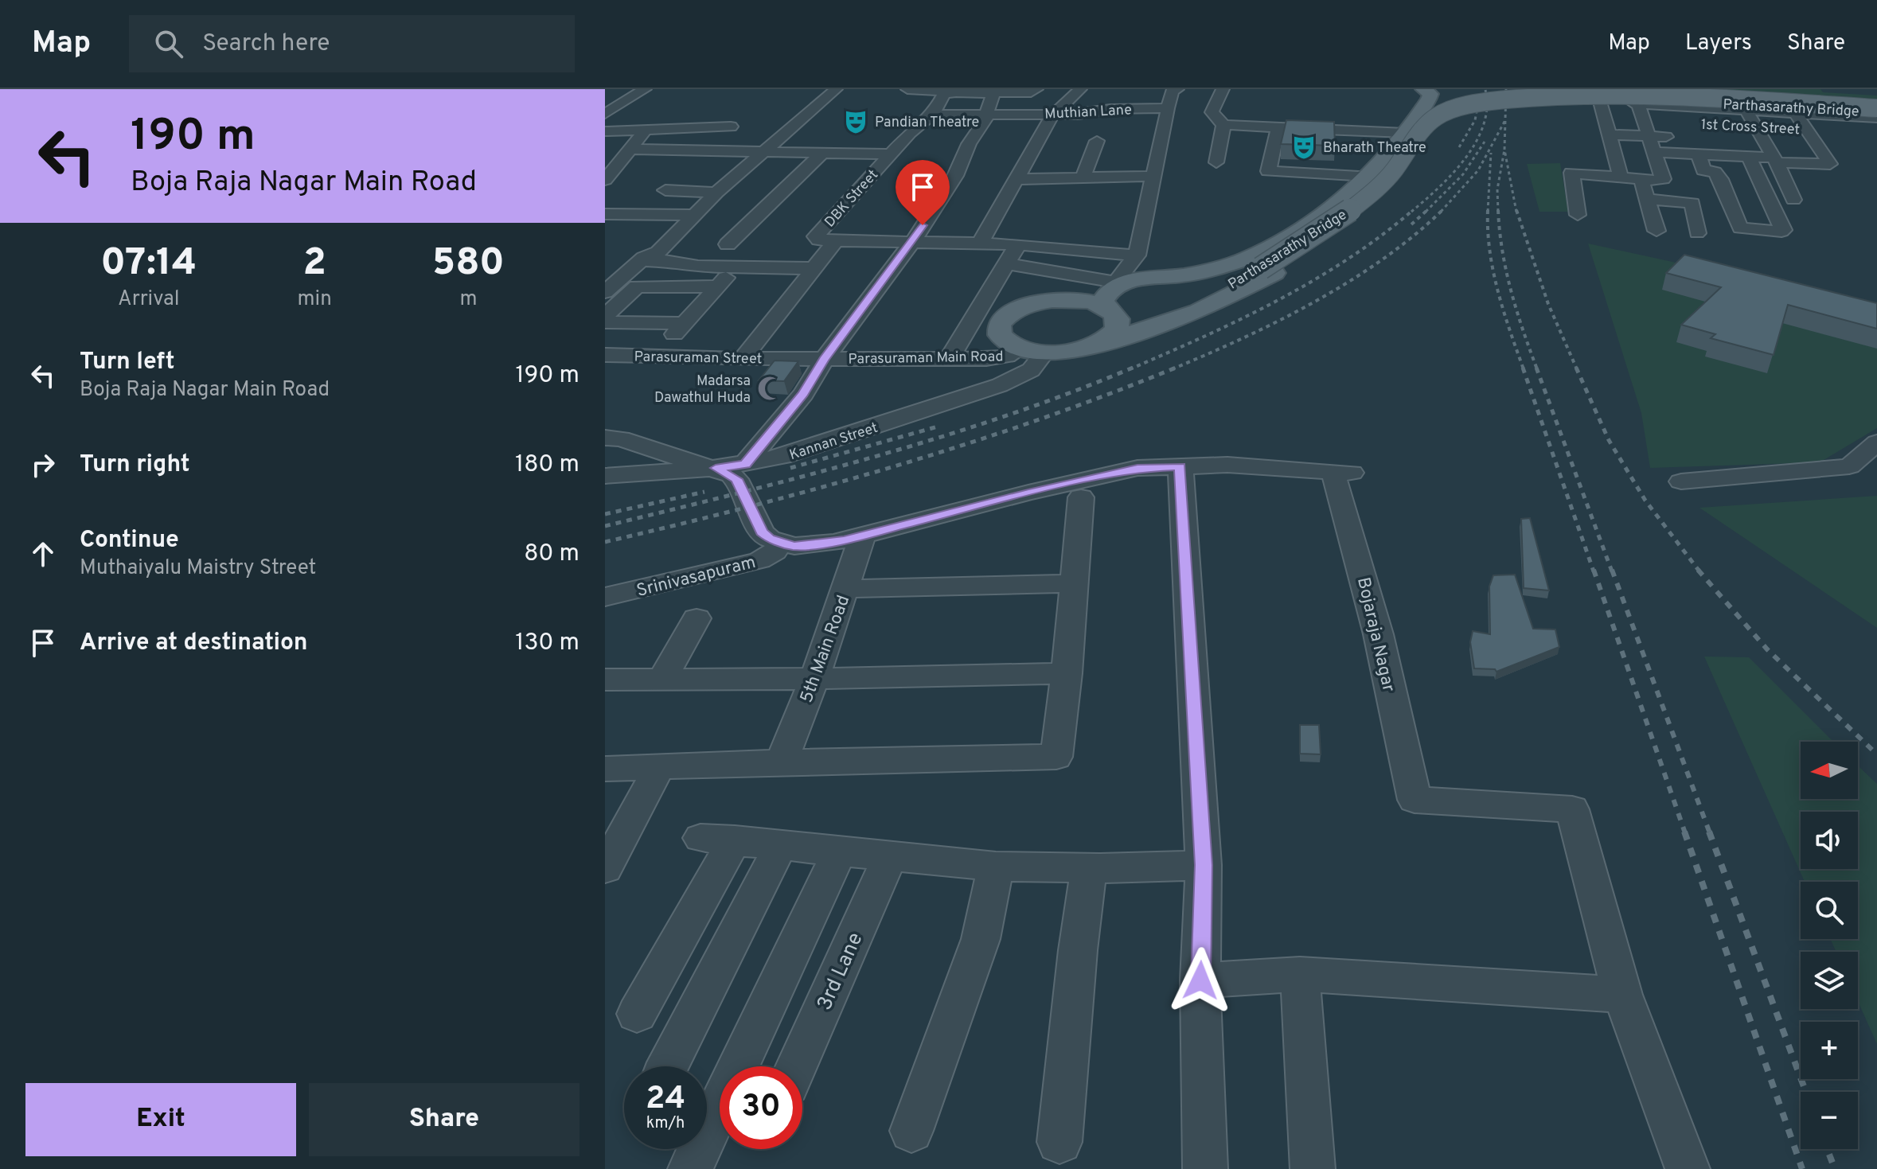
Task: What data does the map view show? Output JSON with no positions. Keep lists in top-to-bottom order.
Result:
{
  "streets": {
    "main road": ["Parthasarathy Bridge"],
    "street": [
      "Muthian Lane",
      "1st Cross Street",
      "DBK Street",
      "Parasuraman Street",
      "Parasuraman Main Road",
      "Kannan Street",
      "Srinivasapuram",
      "Bojaraja Nagar",
      "5th Main Road",
      "3rd Lane"
    ]
  },
  "crossings": [
    ["Parthasarathy Bridge", "Parasuraman Main Road"],
    ["Parthasarathy Bridge", "Kannan Street"],
    ["Muthian Lane", "DBK Street"],
    ["DBK Street", "Parasuraman Street"],
    ["Parasuraman Street", "Parasuraman Main Road"]
  ],
  "places": {
    "theatre": ["Pandian Theatre", "Bharath Theatre"],
    "mosque": ["Madarsa Dawathul Huda"]
  },
  "north": "left",
  "page": {
    "header": "Map",
    "search": "Search here",
    "nav": ["Map", "Layers", "Share"],
    "turn": ["190 m", "Boja Raja Nagar Main Road"],
    "eta": [
      "07:14",
      "Arrival",
      "2",
      "min",
      "580",
      "m"
    ],
    "list": [
      {
        "name": "Turn left",
        "note": "Boja Raja Nagar Main Road",
        "value": "190 m"
      },
      {
        "name": "Turn right",
        "value": "180 m"
      },
      {
        "name": "Continue",
        "note": "Muthaiyalu Maistry Street",
        "value": "80 m"
      },
      {
        "name": "Arrive at destination",
        "value": "130 m"
      }
    ],
    "map_buttons": ["+", "−"],
    "speed": "24 km/h",
    "limit": "30",
    "buttons": ["Exit", "Share"]
  }
}
